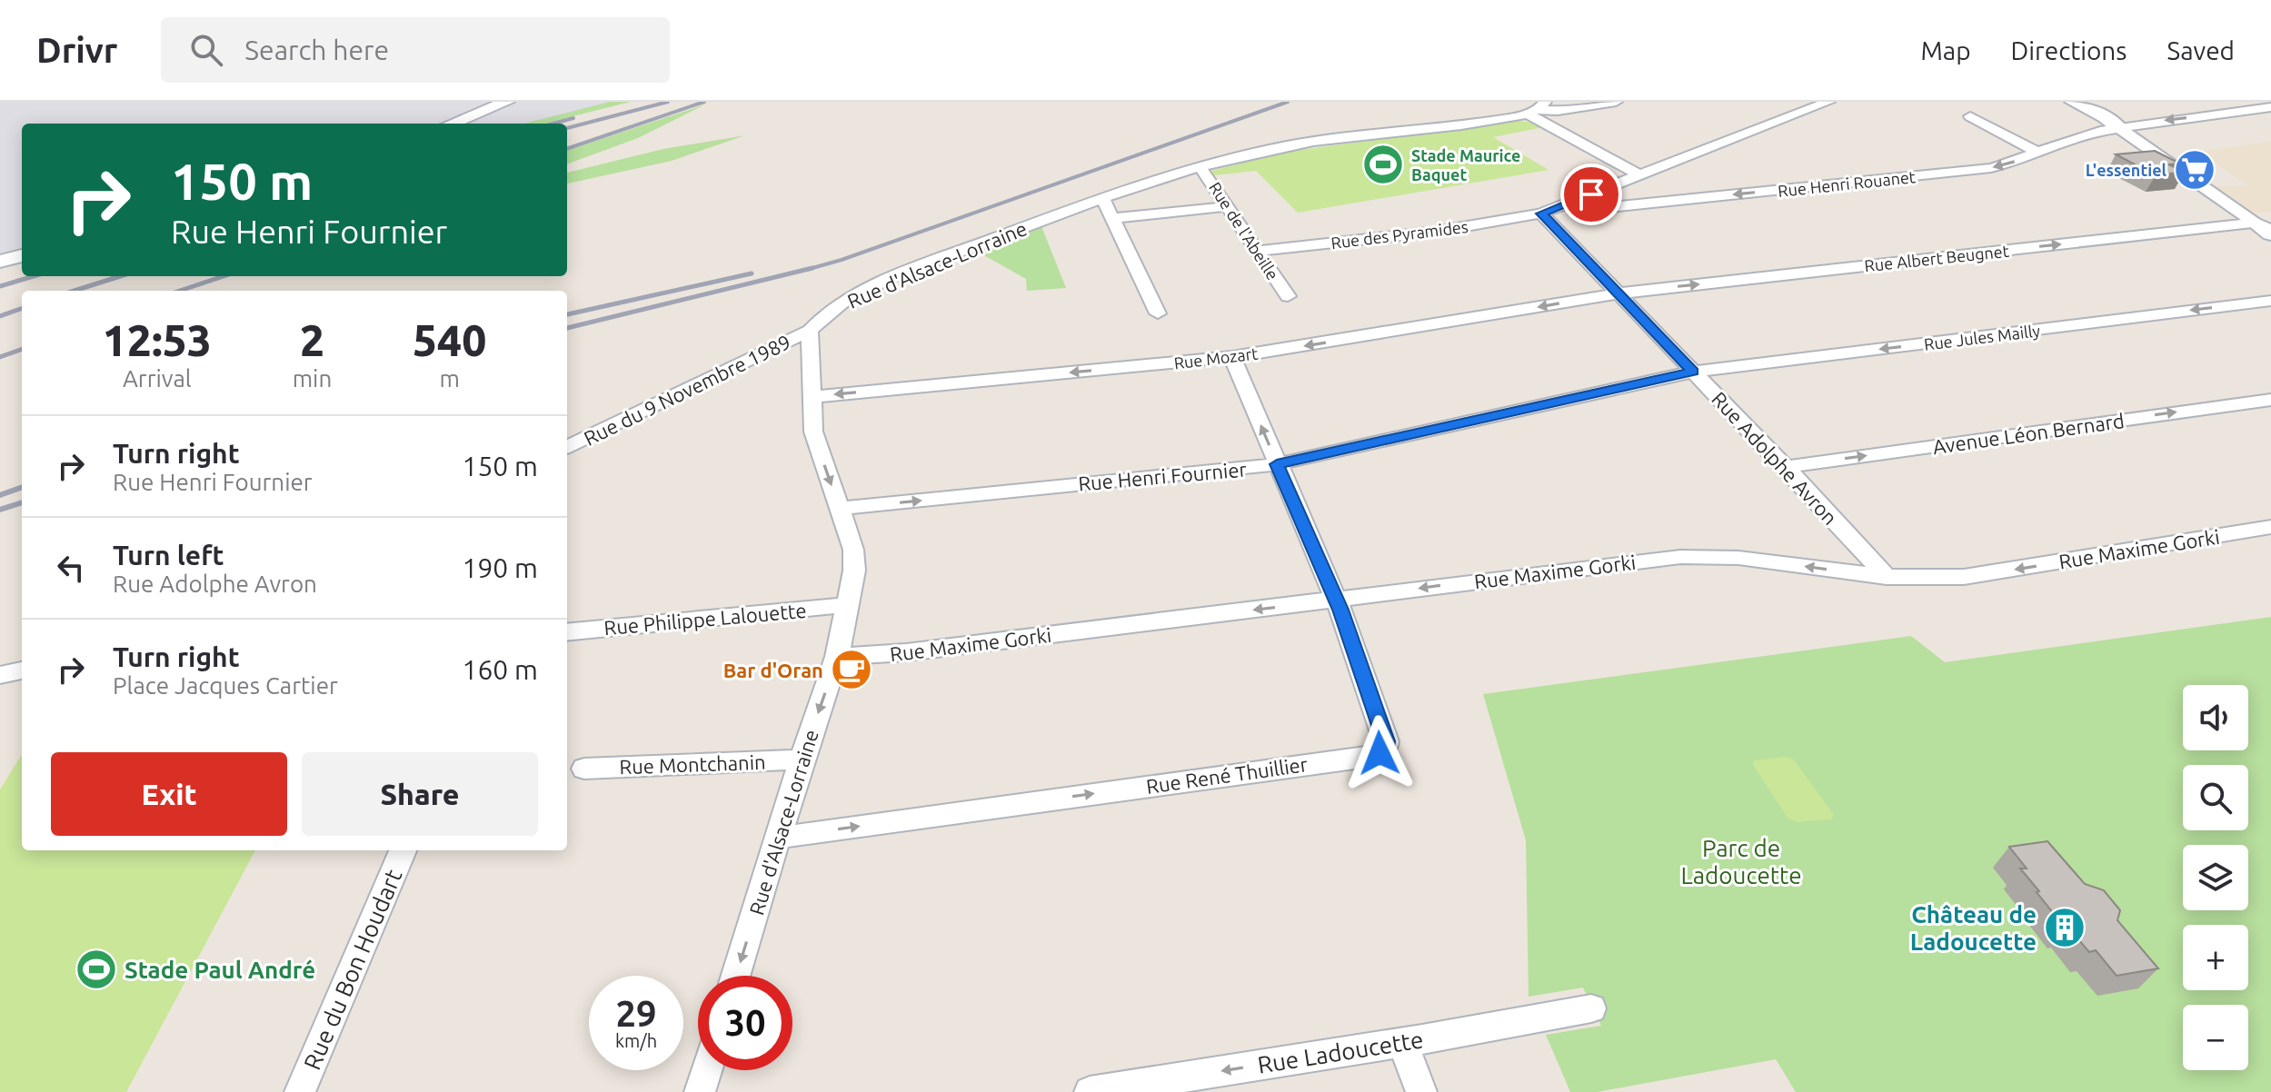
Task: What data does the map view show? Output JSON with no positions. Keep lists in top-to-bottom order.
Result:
{
  "streets": {
    "street": [
      "Rue Henri Rouanet",
      "Rue de l'Abeille",
      "Rue des Pyramides",
      "Rue Albert Beugnet",
      "Rue d'Alsace-Lorraine",
      "Rue Jules Mailly",
      "Rue Mozart",
      "Rue du 9 Novembre 1989",
      "Avenue Léon Bernard",
      "Rue Adolphe Avron",
      "Rue Henri Fournier",
      "Rue Maxime Gorki",
      "Rue Philippe Lalouette",
      "Rue Montchanin",
      "Rue René Thuillier",
      "Rue du Bon Houdart",
      "Rue Ladoucette"
    ]
  },
  "crossings": [
    ["Rue Henri Rouanet", "Rue des Pyramides"],
    ["Rue de l'Abeille", "Rue des Pyramides"],
    ["Rue de l'Abeille", "Rue d'Alsace-Lorraine"],
    ["Rue des Pyramides", "Rue Adolphe Avron"],
    ["Rue Albert Beugnet", "Rue Mozart"],
    ["Rue Albert Beugnet", "Rue Adolphe Avron"],
    ["Rue d'Alsace-Lorraine", "Rue Mozart"],
    ["Rue d'Alsace-Lorraine", "Rue du 9 Novembre 1989"],
    ["Rue d'Alsace-Lorraine", "Rue Henri Fournier"],
    ["Rue d'Alsace-Lorraine", "Rue Maxime Gorki"],
    ["Rue d'Alsace-Lorraine", "Rue Philippe Lalouette"],
    ["Rue d'Alsace-Lorraine", "Rue Montchanin"],
    ["Rue d'Alsace-Lorraine", "Rue René Thuillier"],
    ["Rue Jules Mailly", "Rue Adolphe Avron"],
    ["Rue Jules Mailly", "Rue Henri Fournier"],
    ["Rue Mozart", "Rue Adolphe Avron"],
    ["Rue Mozart", "Rue René Thuillier"],
    ["Avenue Léon Bernard", "Rue Adolphe Avron"],
    ["Rue Adolphe Avron", "Rue Henri Fournier"],
    ["Rue Adolphe Avron", "Rue Maxime Gorki"],
    ["Rue Henri Fournier", "Rue René Thuillier"],
    ["Rue Maxime Gorki", "Rue René Thuillier"]
  ],
  "one_way": [
    "Rue Henri Rouanet",
    "Rue Albert Beugnet",
    "Rue Jules Mailly",
    "Rue Mozart",
    "Avenue Léon Bernard",
    "Rue Henri Fournier",
    "Rue Maxime Gorki",
    "Rue Ladoucette"
  ],
  "parks": ["Parc de Ladoucette"],
  "places": {
    "sports": ["Stade Maurice Baquet", "Stade Paul André"],
    "supermarket": ["L'essentiel"],
    "cafe": ["Bar d'Oran"],
    "building": ["Château de Ladoucette"]
  },
  "page": {
    "header": "Drivr",
    "search": "Search here",
    "nav": ["Map", "Directions", "Saved"],
    "turn": ["150 m", "Rue Henri Fournier"],
    "eta": [
      "12:53",
      "Arrival",
      "2",
      "min",
      "540",
      "m"
    ],
    "list": [
      {
        "name": "Turn right",
        "note": "Rue Henri Fournier",
        "value": "150 m"
      },
      {
        "name": "Turn left",
        "note": "Rue Adolphe Avron",
        "value": "190 m"
      },
      {
        "name": "Turn right",
        "note": "Place Jacques Cartier",
        "value": "160 m"
      }
    ],
    "map_buttons": ["+", "−"],
    "buttons": ["Exit", "Share"],
    "speed": "29 km/h",
    "limit": "30"
  }
}
